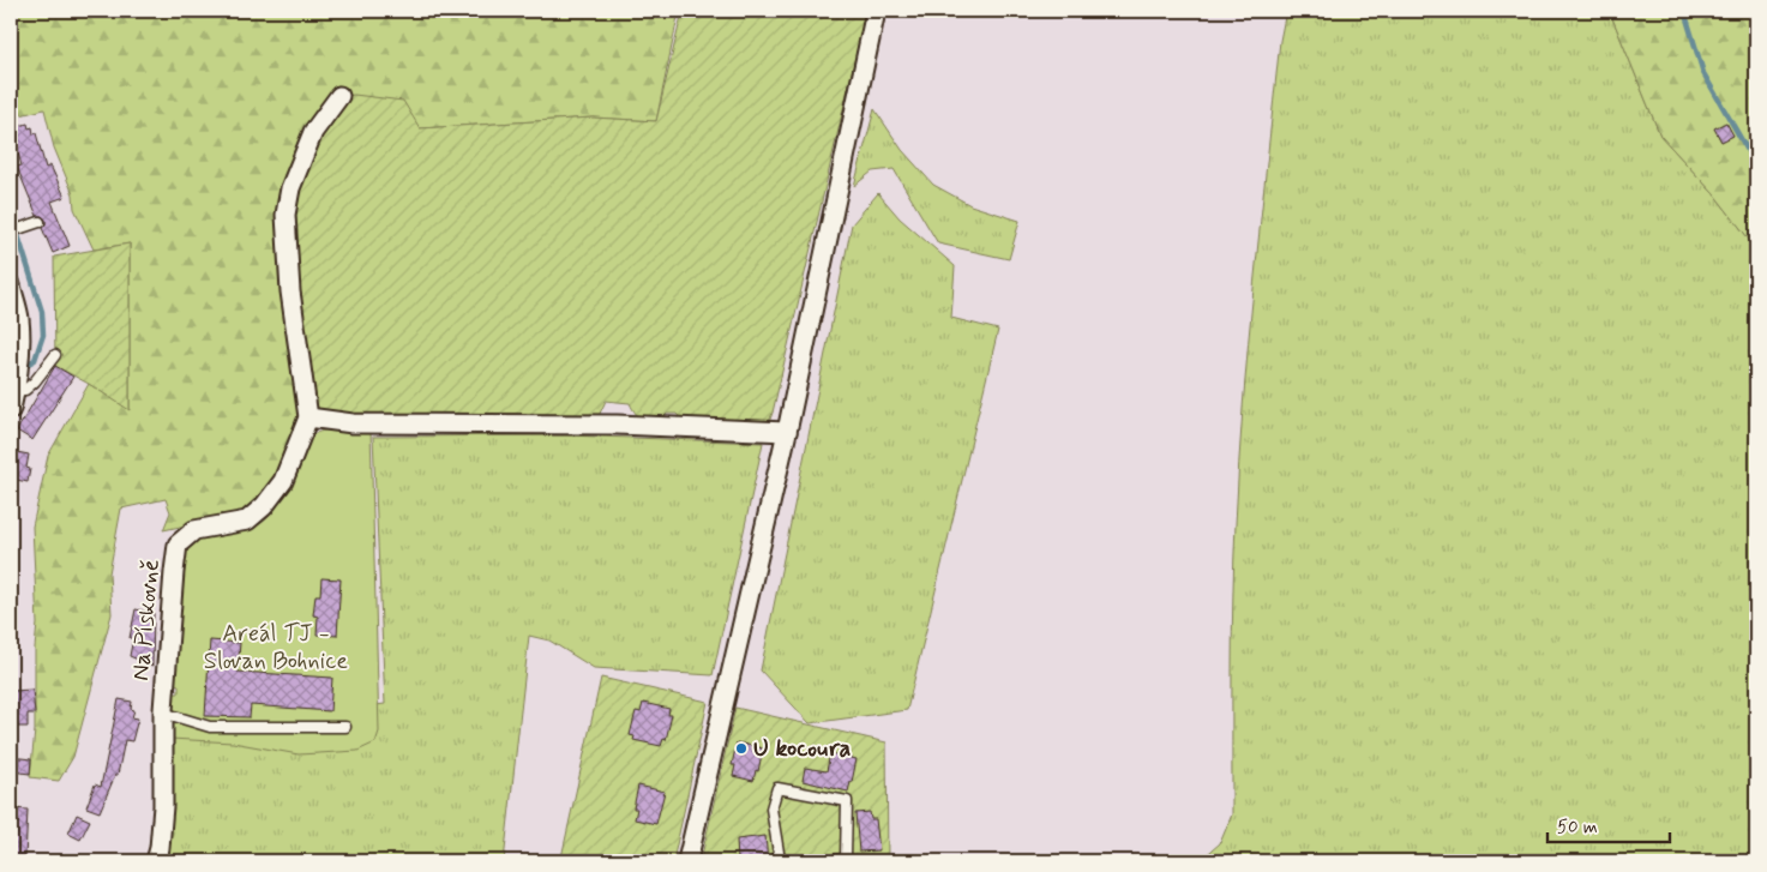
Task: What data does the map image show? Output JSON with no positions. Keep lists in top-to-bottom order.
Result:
{
  "streets": {
    "street": ["Na Pískovně"]
  },
  "parks": ["Areál TJ - Slovan Bohnice"],
  "places": ["U kocoura"],
  "scale_bar": "50 m"
}
